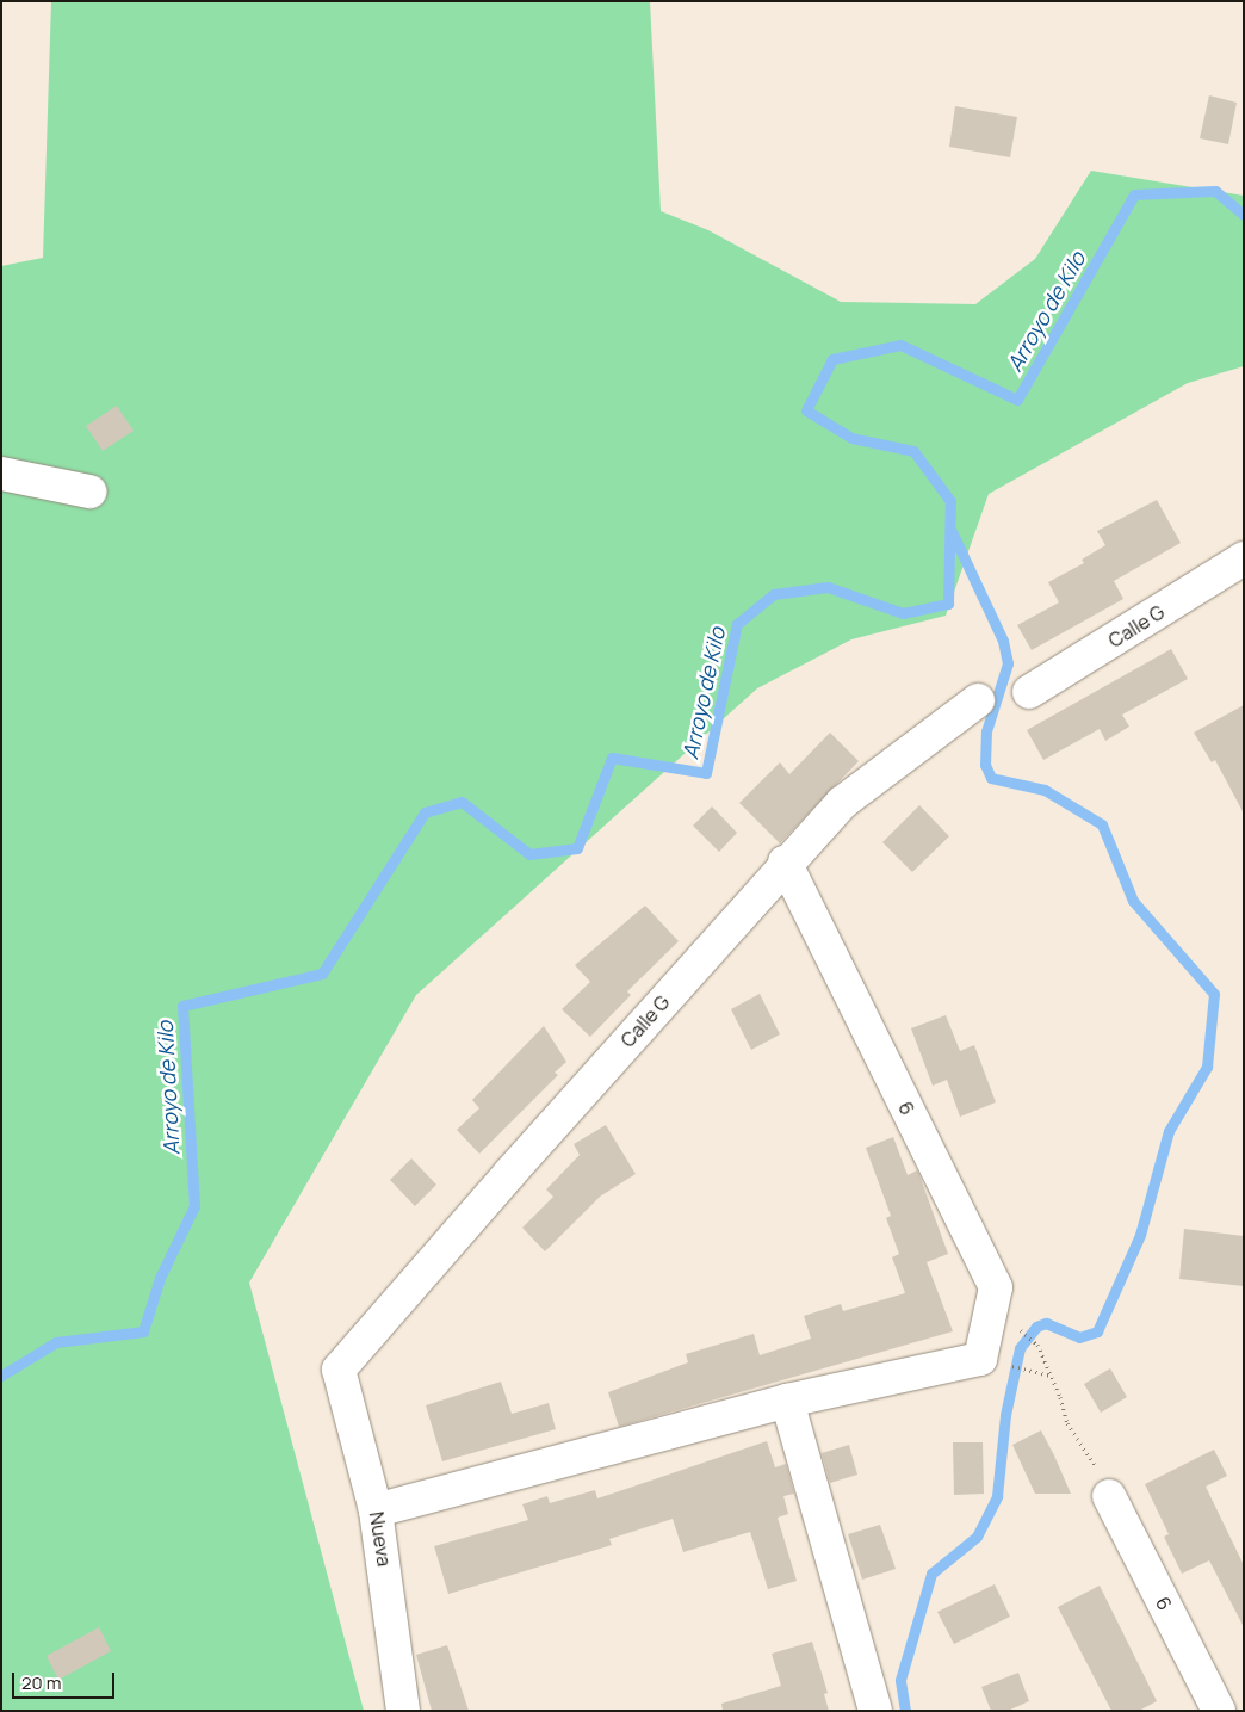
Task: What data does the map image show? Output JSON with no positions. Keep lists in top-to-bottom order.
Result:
{
  "streets": {
    "street": ["Calle G", "6", "Nueva"]
  },
  "crossings": [
    ["Calle G", "6"],
    ["Calle G", "Nueva"]
  ],
  "water": ["Arroyo de Kilo"],
  "scale_bar": "20 m"
}
